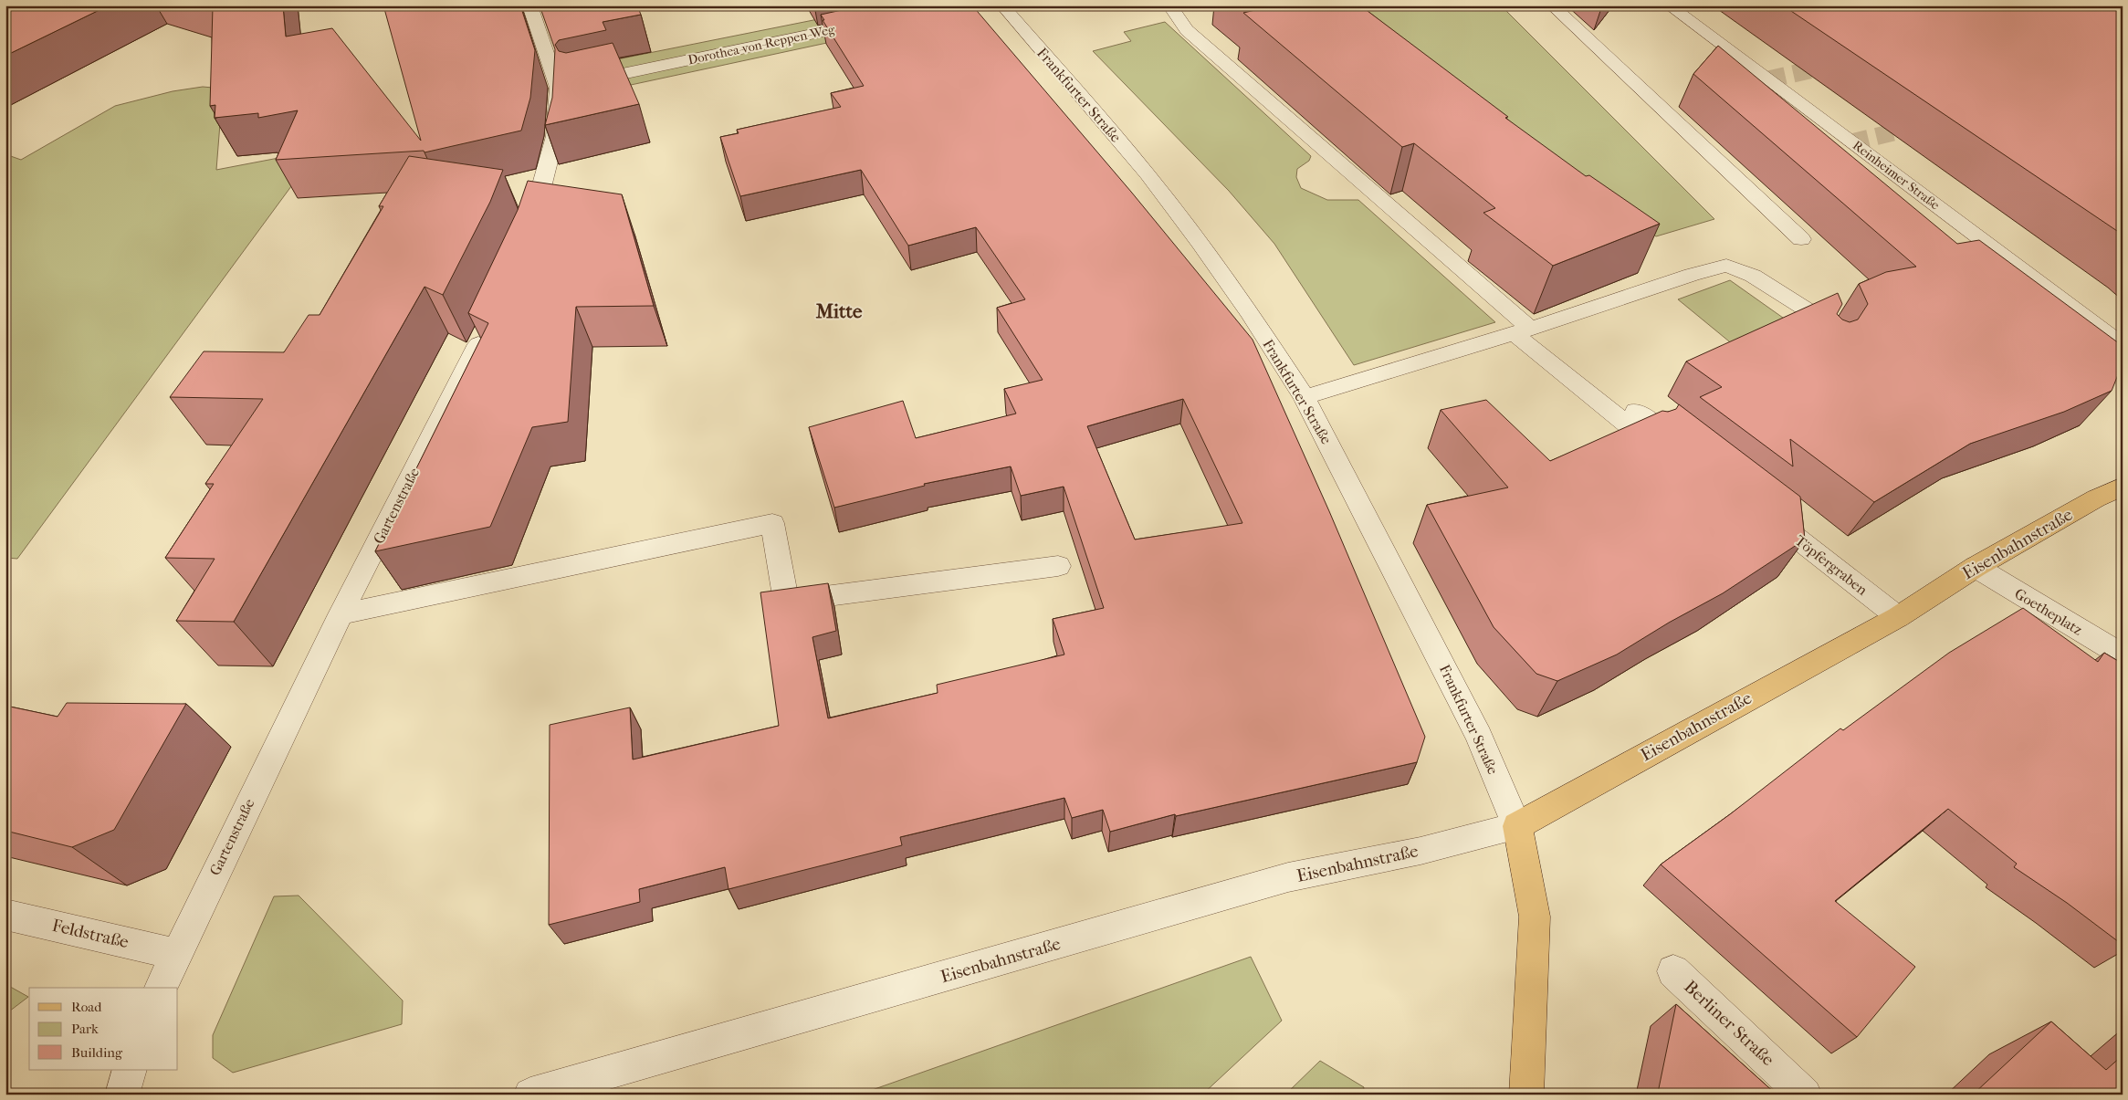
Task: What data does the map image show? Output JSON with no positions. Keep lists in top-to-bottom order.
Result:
{
  "streets": {
    "main road": ["Eisenbahnstraße"],
    "street": [
      "Dorothea-von-Reppen-Weg",
      "Frankfurter Straße",
      "Reinheimer Straße",
      "Gartenstraße",
      "Töpfergraben",
      "Goetheplatz",
      "Feldstraße",
      "Berliner Straße"
    ]
  },
  "crossings": [
    ["Frankfurter Straße", "Eisenbahnstraße"],
    ["Gartenstraße", "Feldstraße"],
    ["Eisenbahnstraße", "Töpfergraben"],
    ["Eisenbahnstraße", "Goetheplatz"]
  ],
  "districts": ["Mitte"],
  "legend": ["Road", "Park", "Building"]
}
